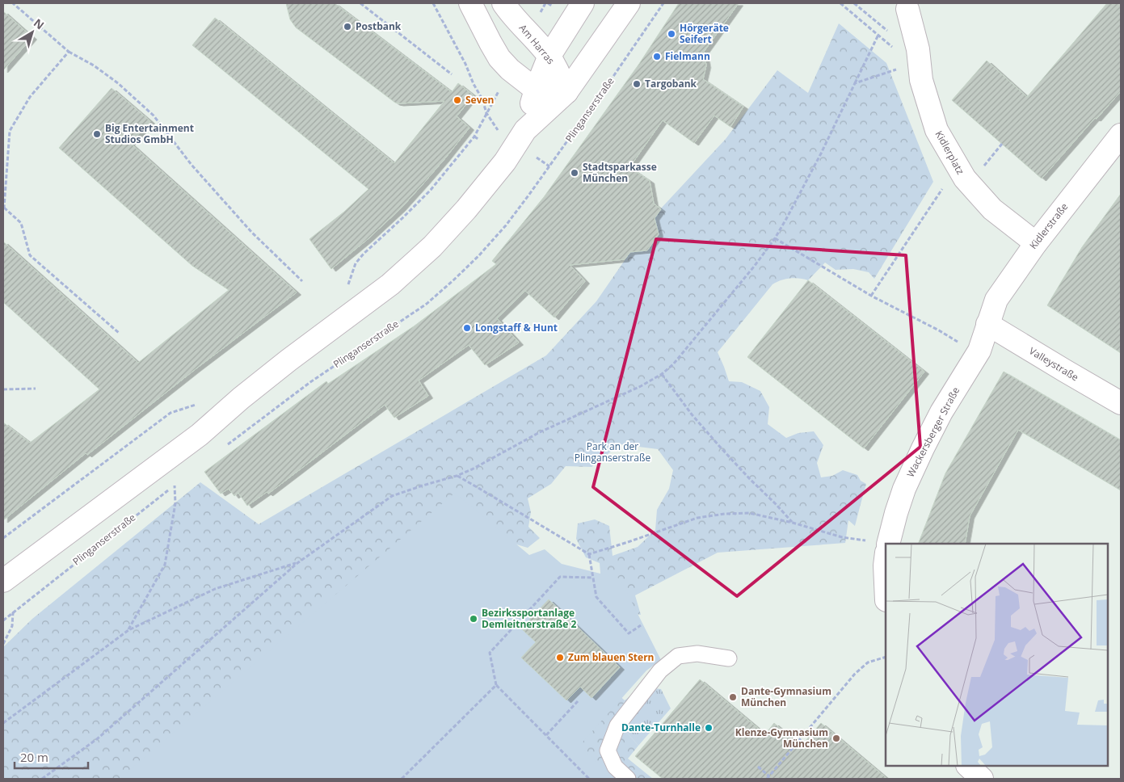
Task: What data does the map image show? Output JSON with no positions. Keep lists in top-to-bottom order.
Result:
{
  "streets": {
    "main road": [
      "Am Harras",
      "Kidlerplatz",
      "Kidlerstraße",
      "Valleystraße",
      "Wackersberger Straße"
    ],
    "path": ["Plinganserstraße"]
  },
  "crossings": [
    ["Kidlerplatz", "Kidlerstraße"],
    ["Kidlerstraße", "Valleystraße"],
    ["Kidlerstraße", "Wackersberger Straße"],
    ["Valleystraße", "Wackersberger Straße"]
  ],
  "parks": ["Park an der Plinganserstraße"],
  "places": [
    "Postbank",
    "Hörgeräte Seifert",
    "Fielmann",
    "Targobank",
    "Seven",
    "Big Entertainment Studios GmbH",
    "Stadtsparkasse München",
    "Longstaff & Hunt",
    "Bezirkssportanlage Demleitnerstraße 2",
    "Zum blauen Stern",
    "Dante-Gymnasium München",
    "Dante-Turnhalle",
    "Klenze-Gymnasium München"
  ],
  "scale_bar": "20 m",
  "north": "top right"
}
